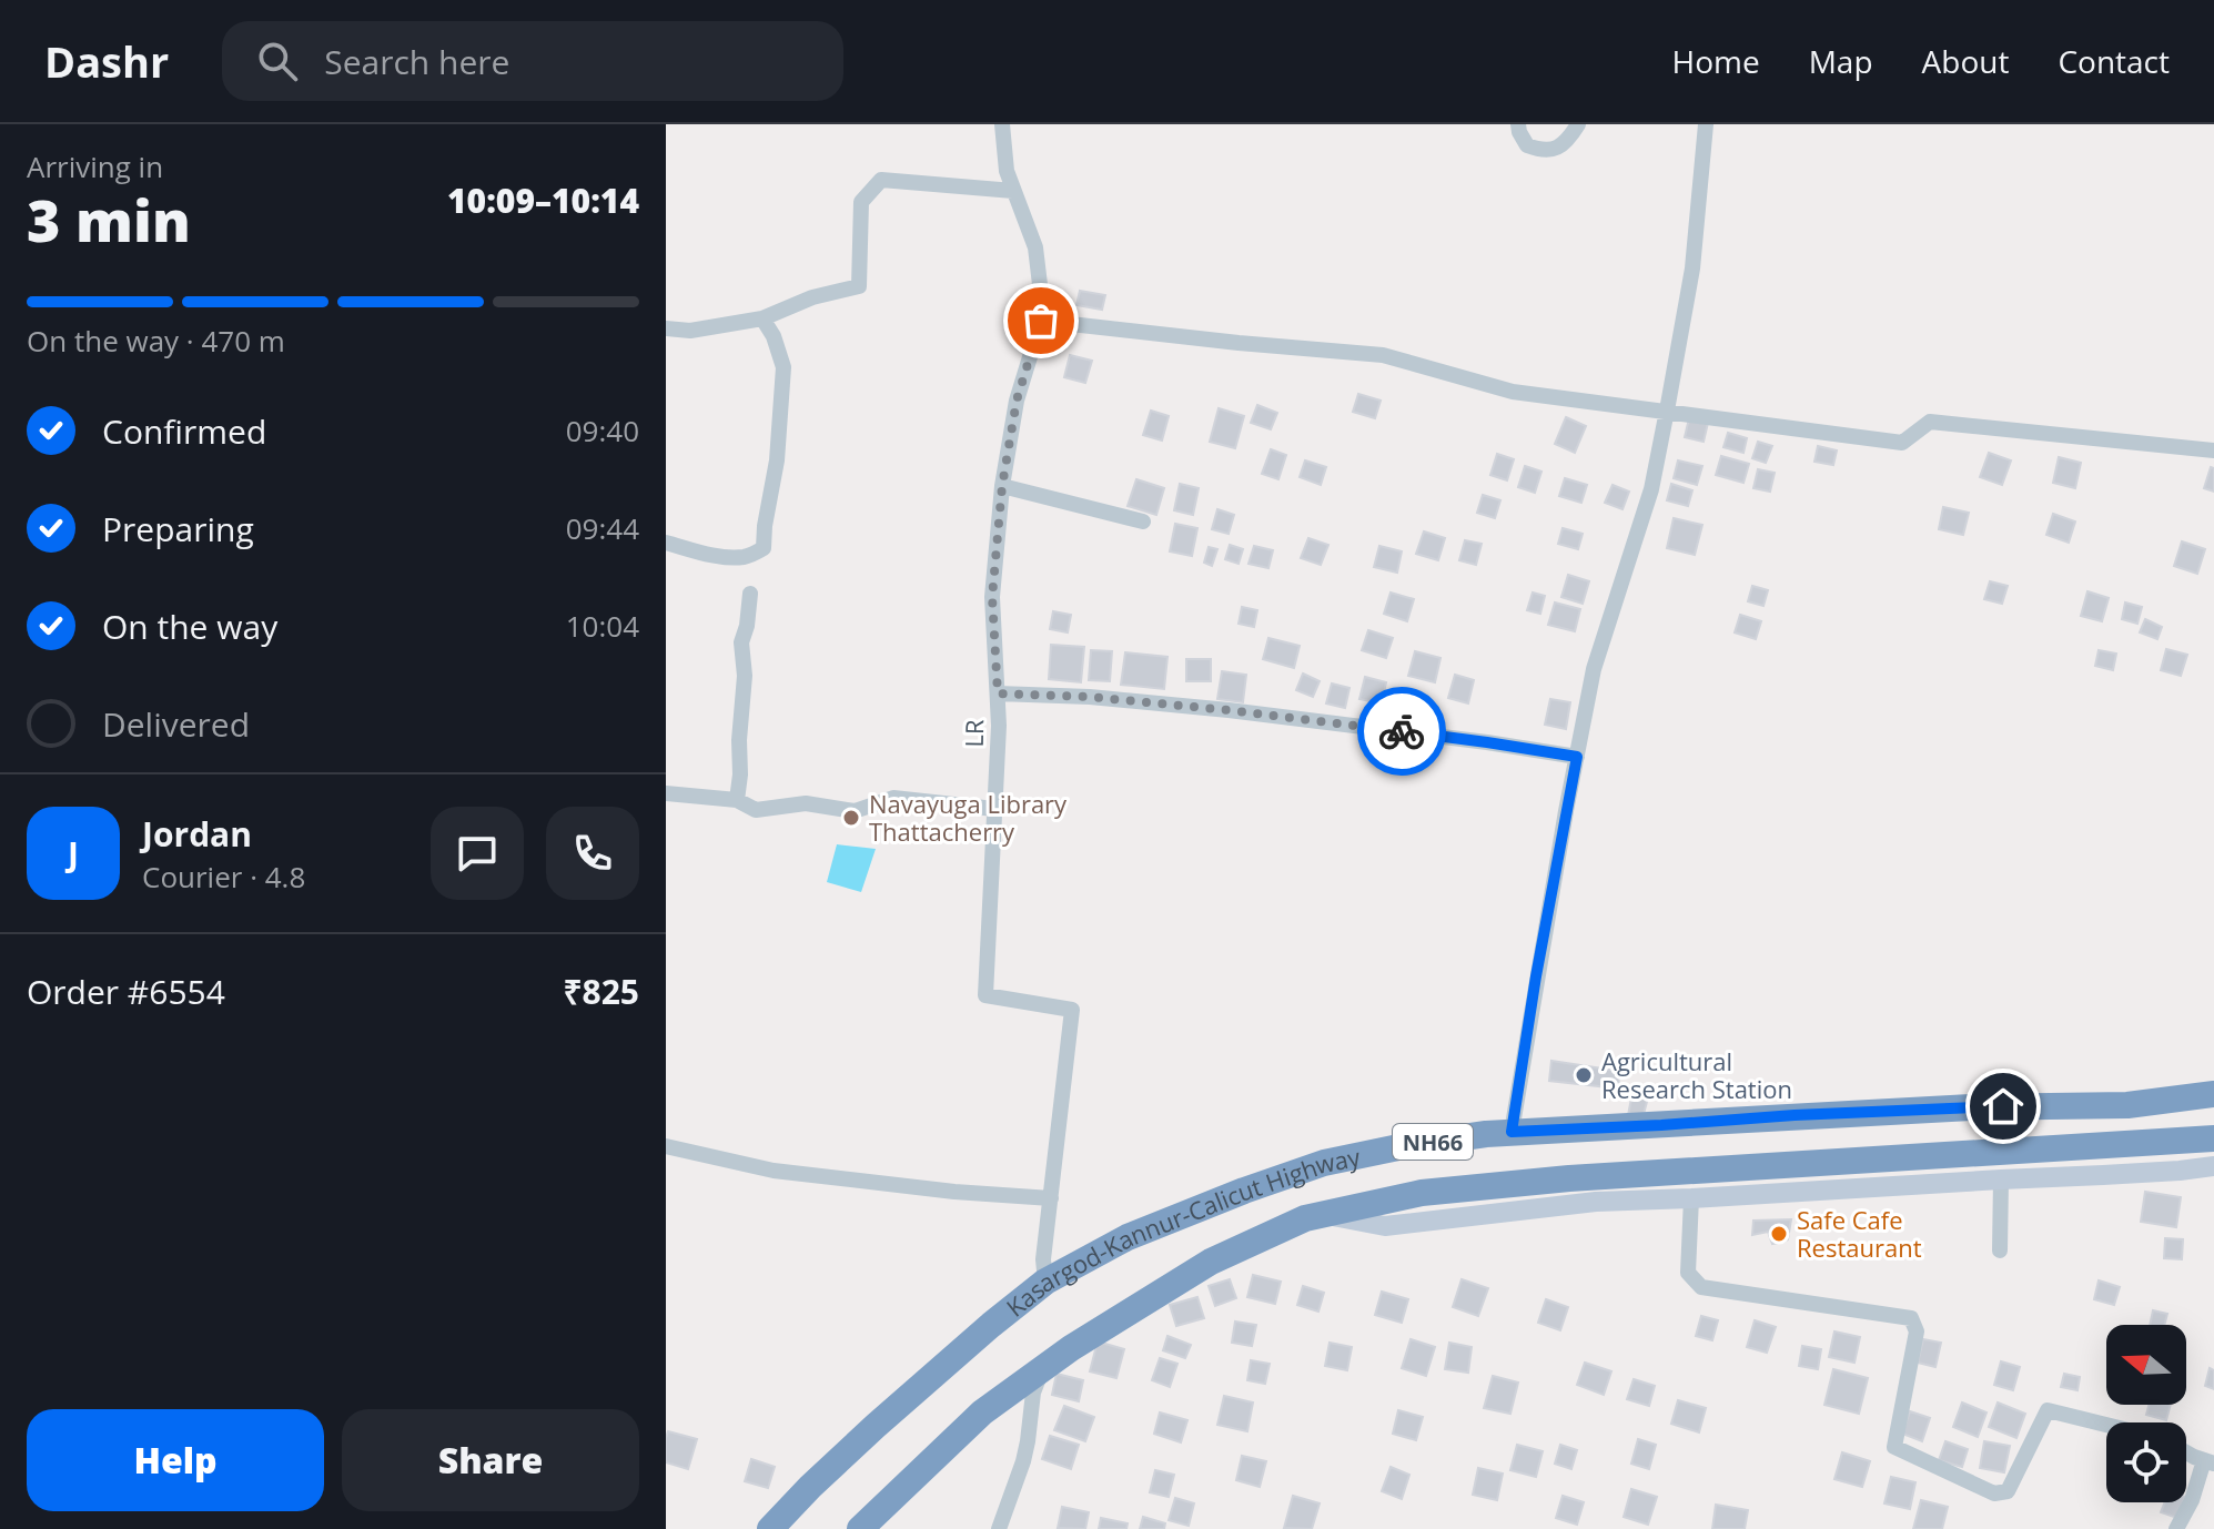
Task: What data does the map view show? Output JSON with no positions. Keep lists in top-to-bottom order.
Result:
{
  "streets": {
    "highway": ["NH66", "Kasargod-Kannur-Calicut Highway"],
    "street": ["LR"]
  },
  "crossings": [
    ["LR", "Kasargod-Kannur-Calicut Highway"]
  ],
  "places": ["Navayuga Library Thattacherry", "Agricultural Research Station", "Safe Cafe Restaurant"],
  "north": "left",
  "page": {
    "header": "Dashr",
    "search": "Search here",
    "nav": [
      "Home",
      "Map",
      "About",
      "Contact"
    ],
    "heading": ["3 min", "Arriving in", "10:09–10:14"],
    "panel": [
      "Jordan",
      "Courier · 4.8",
      "Order #6554",
      "₹825"
    ],
    "bar": "On the way · 470 m",
    "list": [
      ["Confirmed", "09:40"],
      ["Preparing", "09:44"],
      ["On the way", "10:04"],
      "Delivered"
    ],
    "round": "J",
    "buttons": ["Help", "Share"]
  }
}
